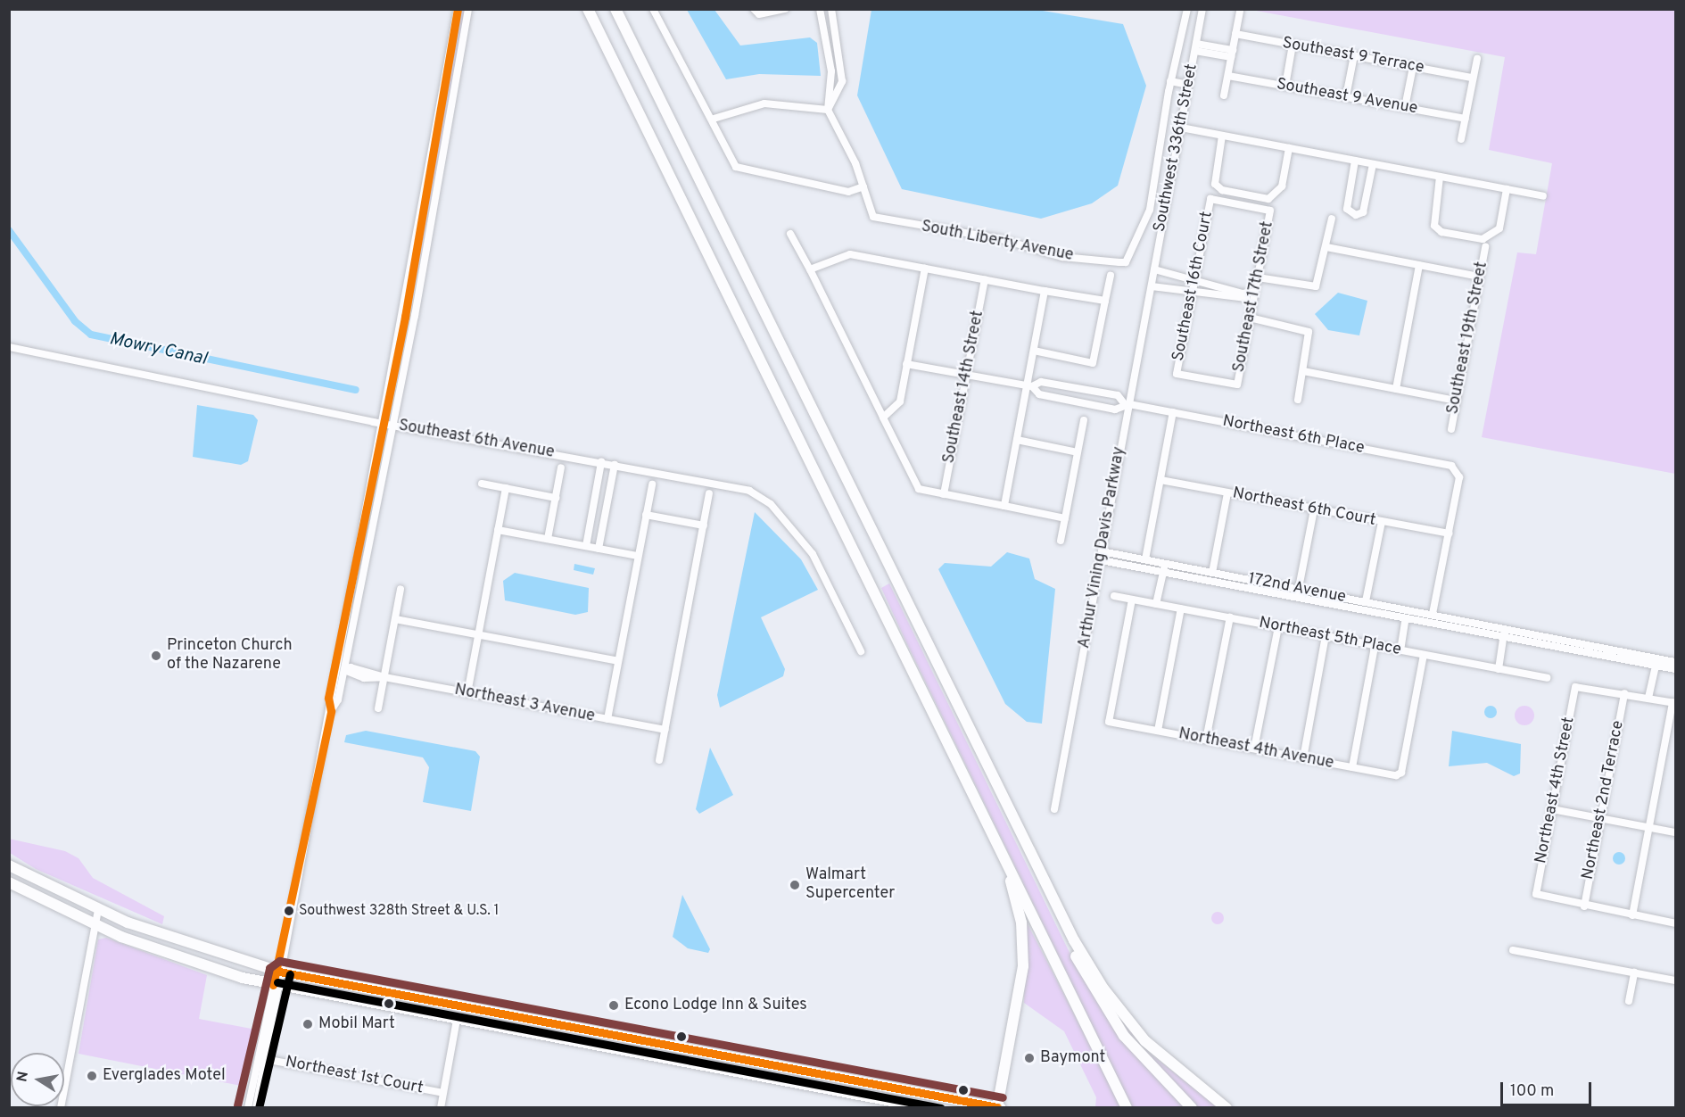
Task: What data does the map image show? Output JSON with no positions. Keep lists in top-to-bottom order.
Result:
{
  "streets": {
    "street": [
      "Southeast 9 Terrace",
      "Southeast 9 Avenue",
      "Southwest 336th Street",
      "South Liberty Avenue",
      "Southeast 16th Court",
      "Southeast 17th Street",
      "Southeast 19th Street",
      "Southeast 14th Street",
      "Northeast 6th Place",
      "Southeast 6th Avenue",
      "Northeast 6th Court",
      "Arthur Vining Davis Parkway",
      "172nd Avenue",
      "Northeast 5th Place",
      "Northeast 3 Avenue",
      "Northeast 4th Avenue",
      "Northeast 4th Street",
      "Northeast 2nd Terrace",
      "Northeast 1st Court"
    ]
  },
  "crossings": [
    ["Southwest 336th Street", "Arthur Vining Davis Parkway"],
    ["Southeast 16th Court", "Southeast 17th Street"],
    ["Northeast 6th Place", "Northeast 6th Court"],
    ["Northeast 6th Place", "Arthur Vining Davis Parkway"],
    ["Arthur Vining Davis Parkway", "172nd Avenue"],
    ["Northeast 5th Place", "Northeast 4th Avenue"],
    ["Northeast 4th Street", "Northeast 2nd Terrace"]
  ],
  "water": ["Mowry Canal"],
  "places": [
    "Princeton Church of the Nazarene",
    "Walmart Supercenter",
    "Southwest 328th Street & U.S. 1",
    "Econo Lodge Inn & Suites",
    "Mobil Mart",
    "Baymont",
    "Everglades Motel"
  ],
  "scale_bar": "100 m",
  "north": "left"
}
